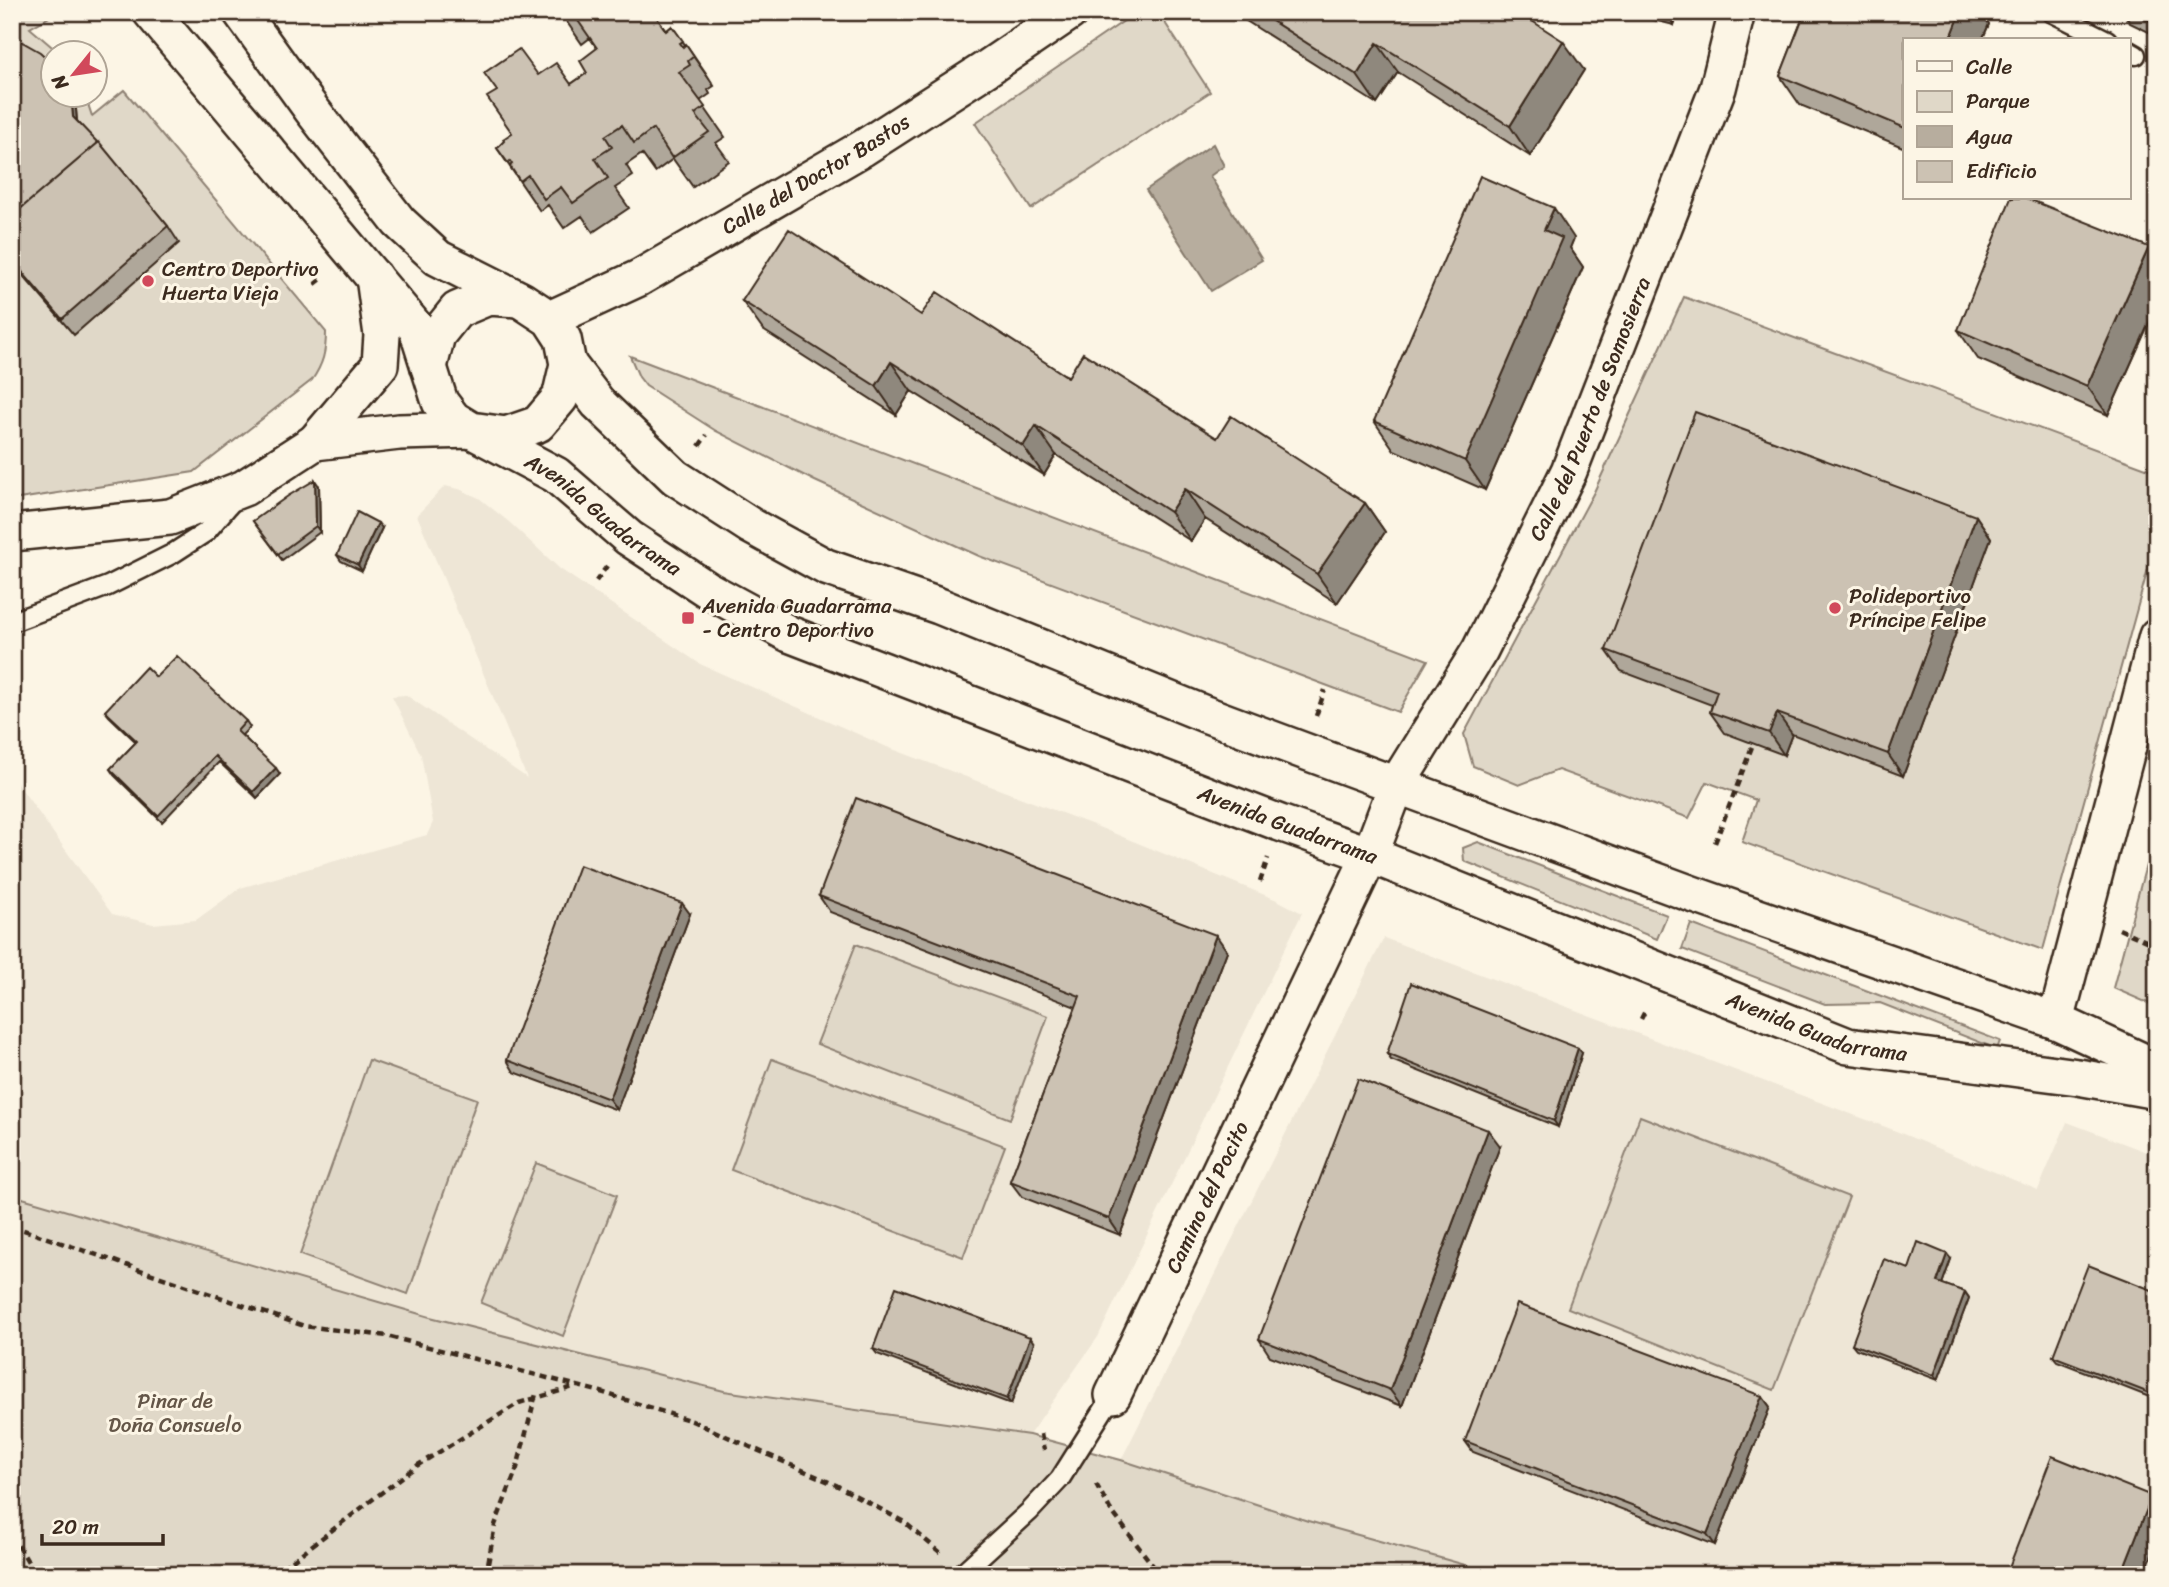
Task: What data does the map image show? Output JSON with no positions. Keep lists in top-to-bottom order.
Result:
{
  "streets": {
    "street": [
      "Calle del Doctor Bastos",
      "Calle del Puerto de Somosierra",
      "Avenida Guadarrama",
      "Camino del Pocito"
    ]
  },
  "crossings": [
    ["Calle del Doctor Bastos", "Avenida Guadarrama"],
    ["Calle del Puerto de Somosierra", "Camino del Pocito"],
    ["Avenida Guadarrama", "Camino del Pocito"]
  ],
  "parks": ["Pinar de Doña Consuelo"],
  "places": {
    "other": ["Centro Deportivo Huerta Vieja", "Polideportivo Príncipe Felipe"],
    "transit": ["Avenida Guadarrama - Centro Deportivo"]
  },
  "legend": [
    "Calle",
    "Parque",
    "Agua",
    "Edificio"
  ],
  "scale_bar": "20 m",
  "north": "bottom left"
}
